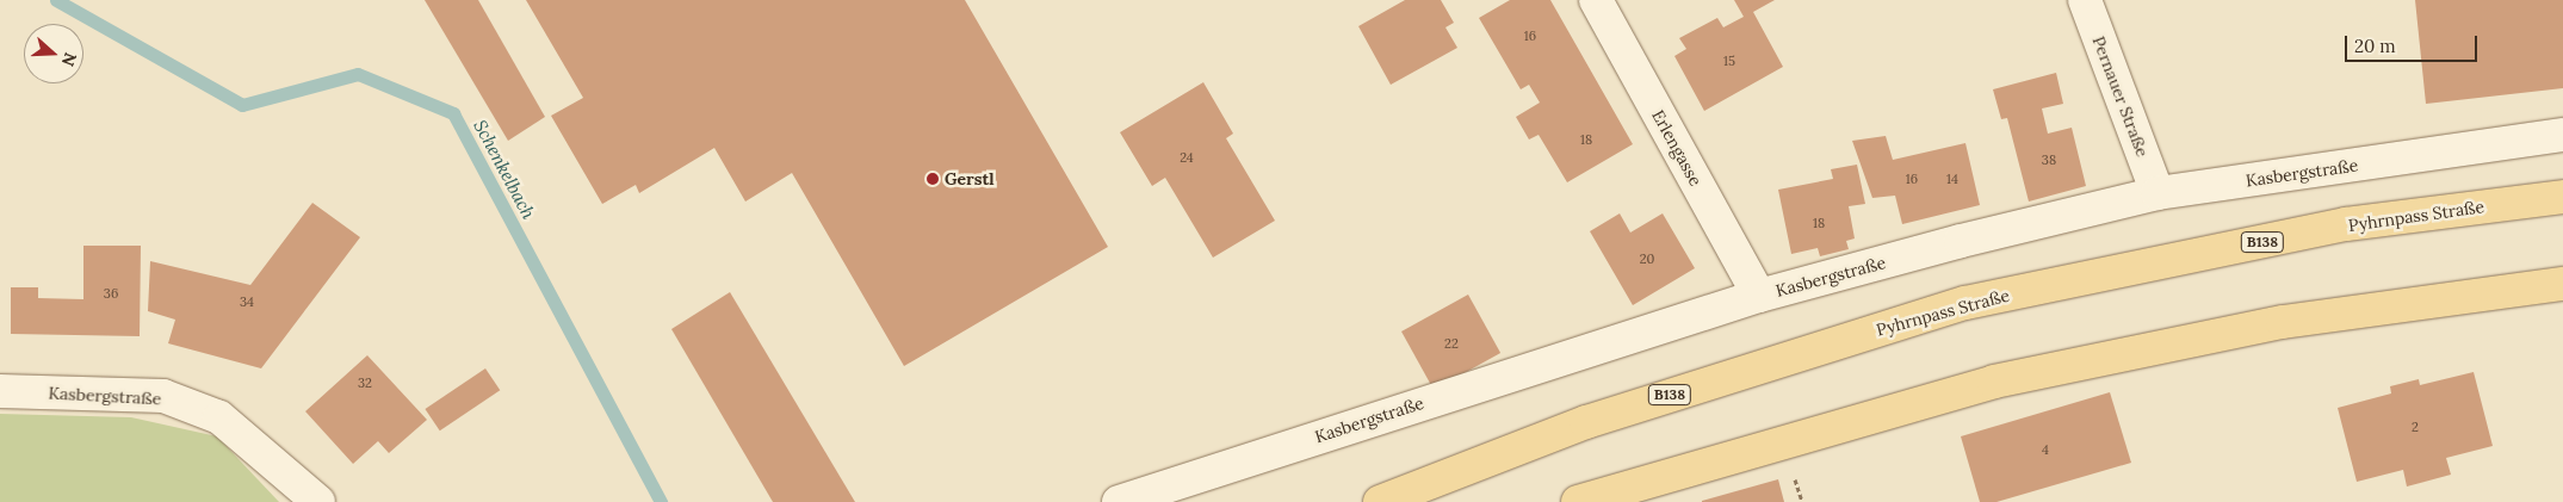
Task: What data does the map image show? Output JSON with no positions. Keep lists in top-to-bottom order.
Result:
{
  "streets": {
    "main road": ["Pyhrnpass Straße", "B138"],
    "street": ["Pernauer Straße", "Erlengasse", "Kasbergstraße"]
  },
  "crossings": [
    ["Pernauer Straße", "Kasbergstraße"],
    ["Erlengasse", "Kasbergstraße"]
  ],
  "water": ["Schenkelbach"],
  "places": ["Gerstl"],
  "house_numbers": [
    "16",
    "15",
    "18",
    "24",
    "38",
    "16",
    "14",
    "18",
    "20",
    "36",
    "34",
    "22",
    "32",
    "2",
    "4"
  ],
  "scale_bar": "20 m",
  "north": "right"
}
